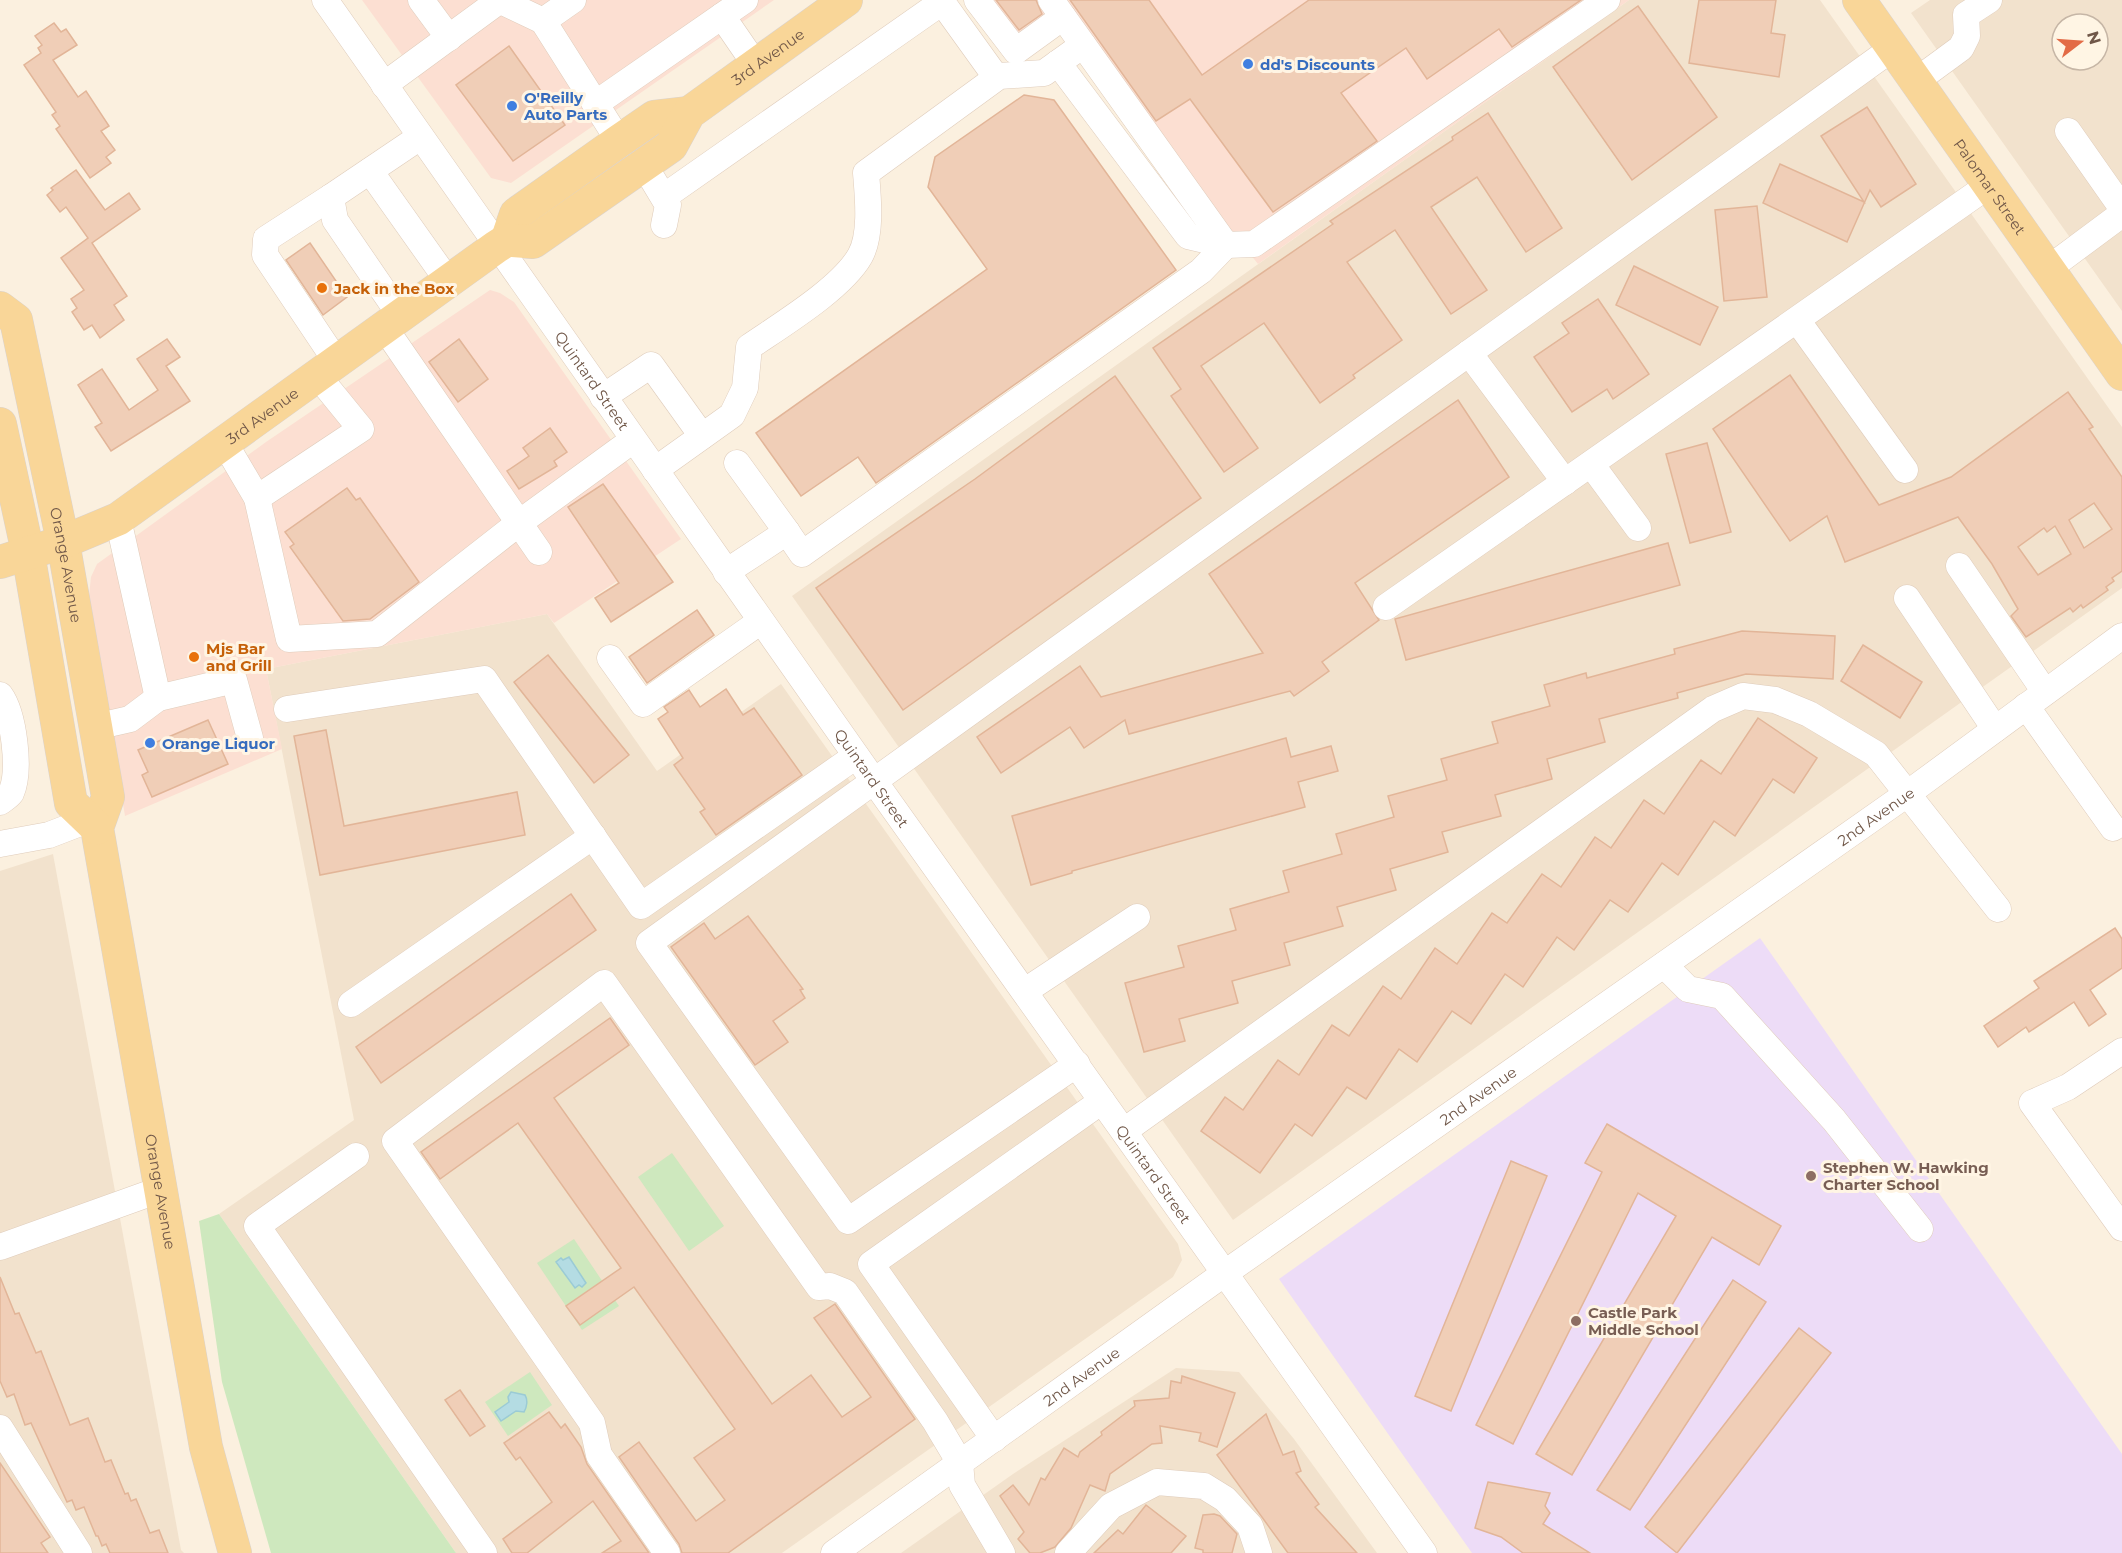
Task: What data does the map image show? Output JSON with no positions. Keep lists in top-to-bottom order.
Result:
{
  "streets": {
    "main road": ["3rd Avenue", "Palomar Street", "Orange Avenue"],
    "street": ["Quintard Street", "2nd Avenue"]
  },
  "crossings": [
    ["3rd Avenue", "Quintard Street"],
    ["3rd Avenue", "Orange Avenue"],
    ["Quintard Street", "2nd Avenue"]
  ],
  "places": [
    "dd's Discounts",
    "O'Reilly Auto Parts",
    "Jack in the Box",
    "Mjs Bar and Grill",
    "Orange Liquor",
    "Stephen W. Hawking Charter School",
    "Castle Park Middle School"
  ],
  "north": "right"
}
